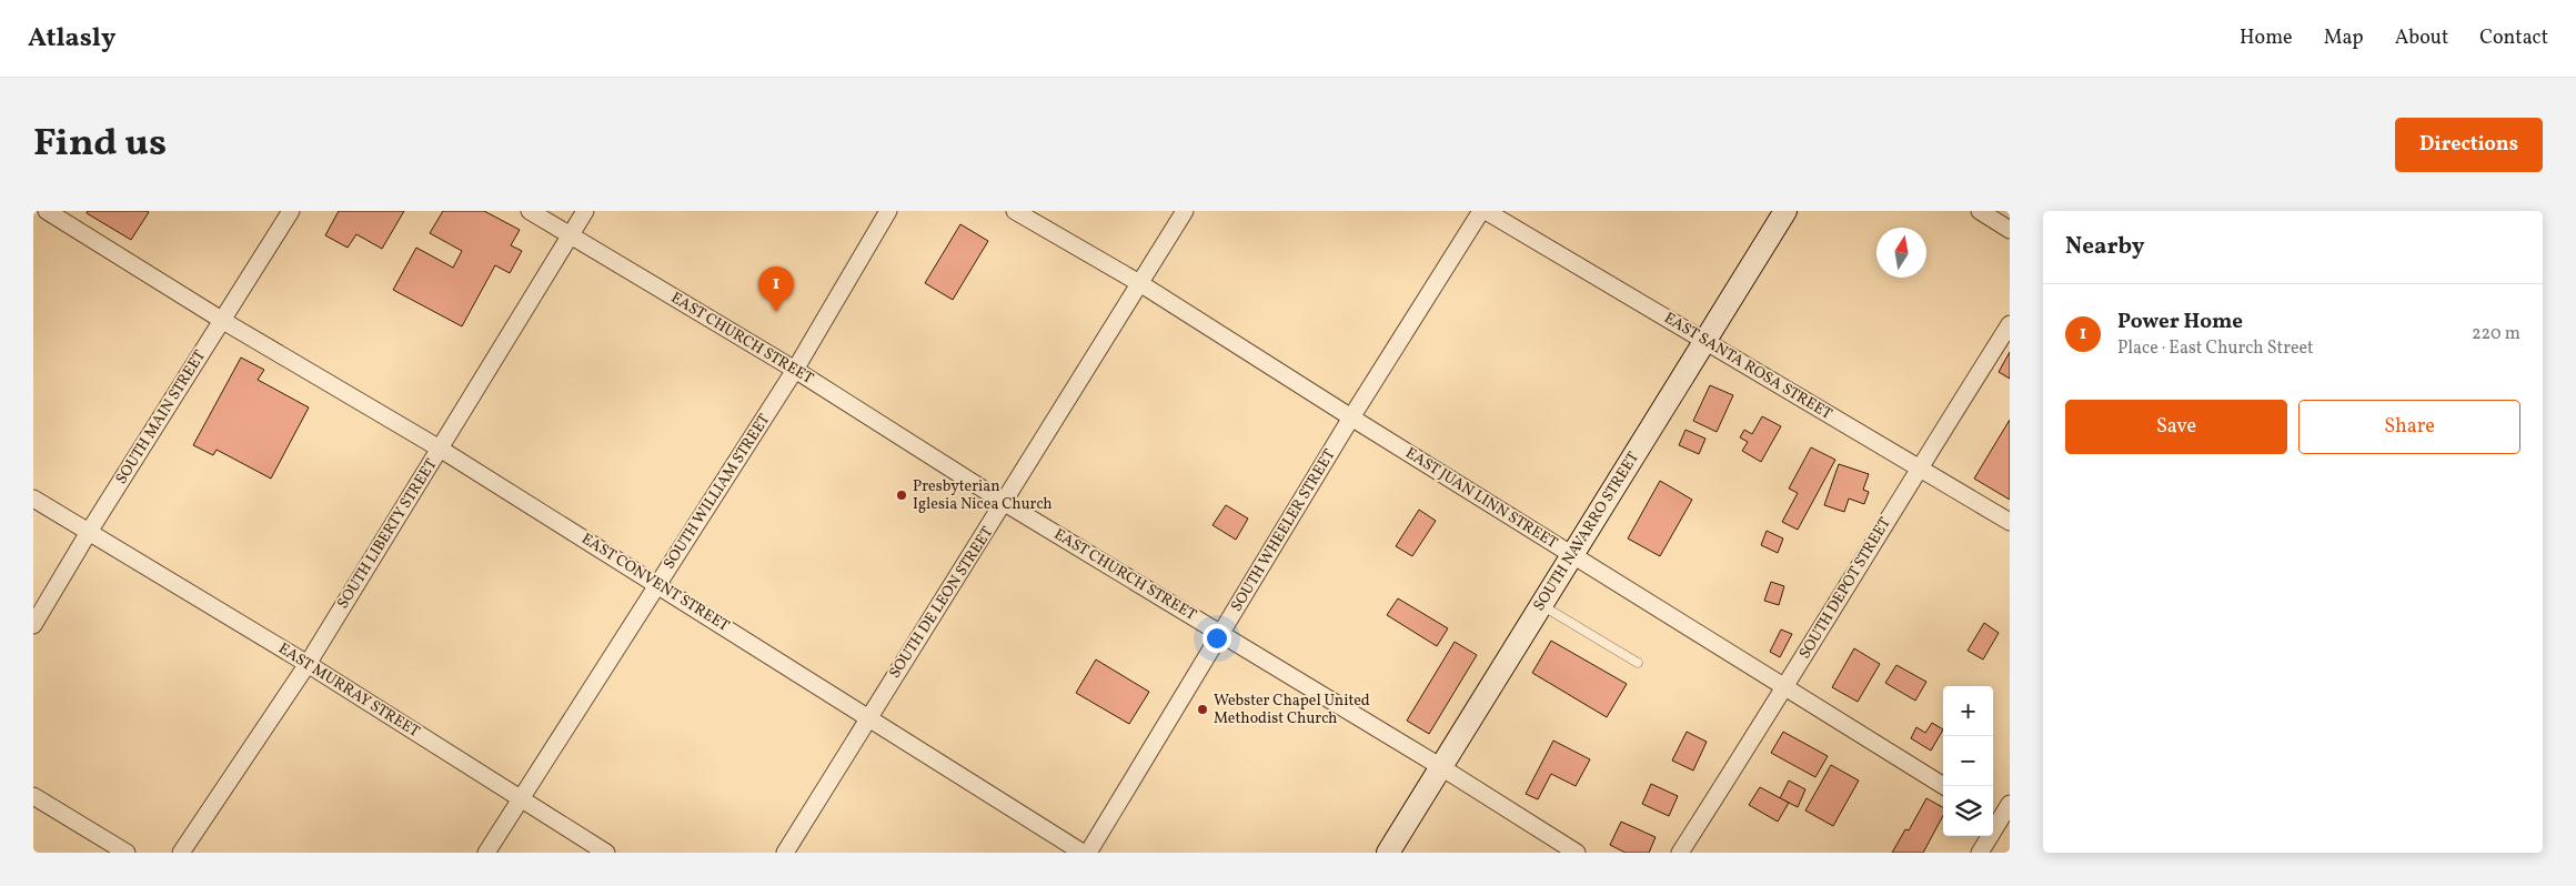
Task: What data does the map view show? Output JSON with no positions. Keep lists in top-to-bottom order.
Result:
{
  "streets": {
    "street": [
      "EAST CHURCH STREET",
      "EAST SANTA ROSA STREET",
      "SOUTH MAIN STREET",
      "SOUTH WILLIAM STREET",
      "EAST JUAN LINN STREET",
      "SOUTH WHEELER STREET",
      "SOUTH NAVARRO STREET",
      "SOUTH LIBERTY STREET",
      "EAST CONVENT STREET",
      "SOUTH DEPOT STREET",
      "SOUTH DE LEON STREET",
      "EAST MURRAY STREET"
    ]
  },
  "crossings": [
    ["EAST CHURCH STREET", "SOUTH WILLIAM STREET"],
    ["EAST CHURCH STREET", "SOUTH WHEELER STREET"],
    ["EAST CHURCH STREET", "SOUTH NAVARRO STREET"],
    ["EAST CHURCH STREET", "SOUTH LIBERTY STREET"],
    ["EAST CHURCH STREET", "SOUTH DE LEON STREET"],
    ["EAST SANTA ROSA STREET", "SOUTH WHEELER STREET"],
    ["EAST SANTA ROSA STREET", "SOUTH NAVARRO STREET"],
    ["EAST SANTA ROSA STREET", "SOUTH DEPOT STREET"],
    ["SOUTH MAIN STREET", "EAST CONVENT STREET"],
    ["SOUTH MAIN STREET", "EAST MURRAY STREET"],
    ["SOUTH WILLIAM STREET", "EAST CONVENT STREET"],
    ["SOUTH WILLIAM STREET", "EAST MURRAY STREET"],
    ["EAST JUAN LINN STREET", "SOUTH WHEELER STREET"],
    ["EAST JUAN LINN STREET", "SOUTH NAVARRO STREET"],
    ["EAST JUAN LINN STREET", "SOUTH DEPOT STREET"],
    ["EAST JUAN LINN STREET", "SOUTH DE LEON STREET"],
    ["SOUTH LIBERTY STREET", "EAST CONVENT STREET"],
    ["SOUTH LIBERTY STREET", "EAST MURRAY STREET"],
    ["EAST CONVENT STREET", "SOUTH DE LEON STREET"]
  ],
  "places": ["Presbyterian Iglesia Nicea Church", "Webster Chapel United Methodist Church"],
  "north": "top",
  "page": {
    "header": "Atlasly",
    "nav": [
      "Home",
      "Map",
      "About",
      "Contact"
    ],
    "title": "Find us",
    "buttons": [
      "Directions",
      ["Save", "Share"]
    ],
    "heading": "Nearby",
    "pins": "1",
    "list": [
      {
        "mark": "1",
        "name": "Power Home",
        "note": "Place · East Church Street",
        "value": "220 m"
      }
    ],
    "map_buttons": ["+", "−"]
  }
}
